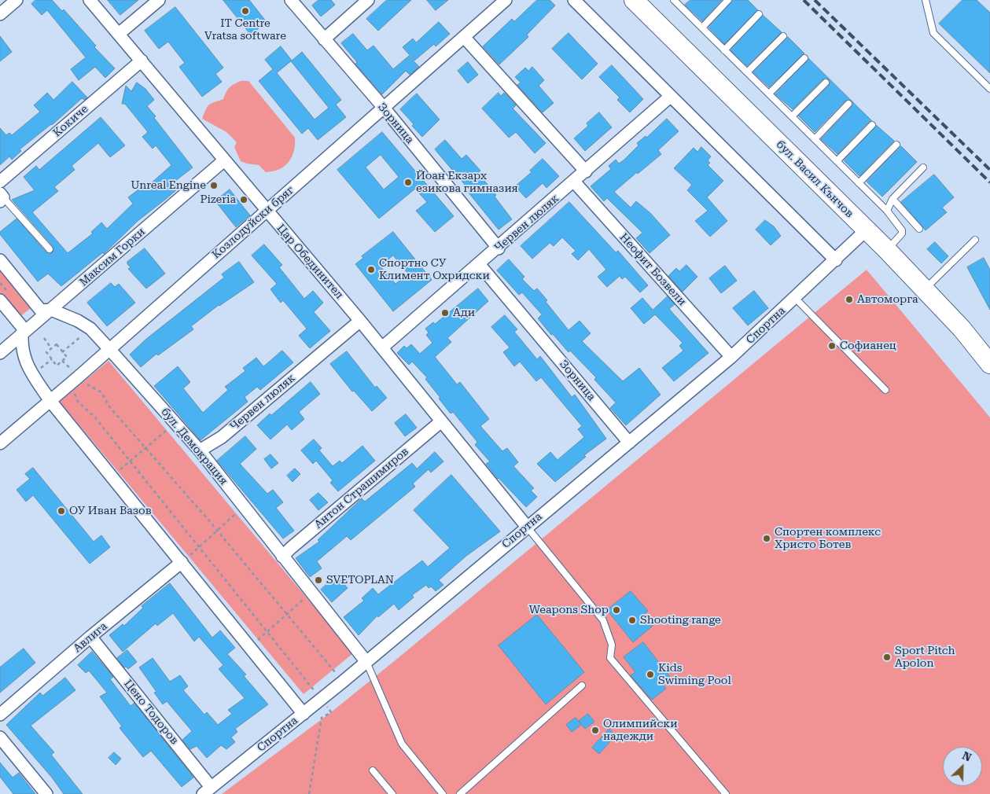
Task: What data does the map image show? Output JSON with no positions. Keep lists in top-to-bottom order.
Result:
{
  "streets": {
    "main road": ["бул. Васил Кънчов"],
    "street": [
      "Кокиче",
      "Зорница",
      "Козлодуйски бряг",
      "Червен люляк",
      "Максим Горки",
      "Цар Обединител",
      "Неофит Бозвели",
      "Спортна",
      "бул. Демокрация",
      "Антон Страшимиров",
      "Авлига",
      "Цено Тодоров"
    ]
  },
  "crossings": [
    ["Кокиче", "Цар Обединител"],
    ["Зорница", "Козлодуйски бряг"],
    ["Зорница", "Червен люляк"],
    ["Зорница", "Спортна"],
    ["бул. Васил Кънчов", "Спортна"],
    ["Козлодуйски бряг", "Цар Обединител"],
    ["Козлодуйски бряг", "бул. Демокрация"],
    ["Червен люляк", "Цар Обединител"],
    ["Червен люляк", "Неофит Бозвели"],
    ["Червен люляк", "бул. Демокрация"],
    ["Максим Горки", "Цар Обединител"],
    ["Максим Горки", "бул. Демокрация"],
    ["Цар Обединител", "Спортна"],
    ["Цар Обединител", "Антон Страшимиров"],
    ["Неофит Бозвели", "Спортна"],
    ["Спортна", "бул. Демокрация"],
    ["Спортна", "Цено Тодоров"],
    ["бул. Демокрация", "Антон Страшимиров"],
    ["Авлига", "Цено Тодоров"]
  ],
  "places": [
    "IT Centre Vratsa software",
    "Йоан Екзарх езикова гимназия",
    "Unreal Engine",
    "Pizeria",
    "Спортно СУ Климент Охридски",
    "Автоморга",
    "Ади",
    "Софианец",
    "ОУ Иван Вазов",
    "Спортен комплекс Христо Ботев",
    "SVETOPLAN",
    "Weapons Shop",
    "Shooting range",
    "Sport Pitch Apolon",
    "Kids Swiming Pool",
    "Олимпийски надежди"
  ],
  "north": "top right"
}
